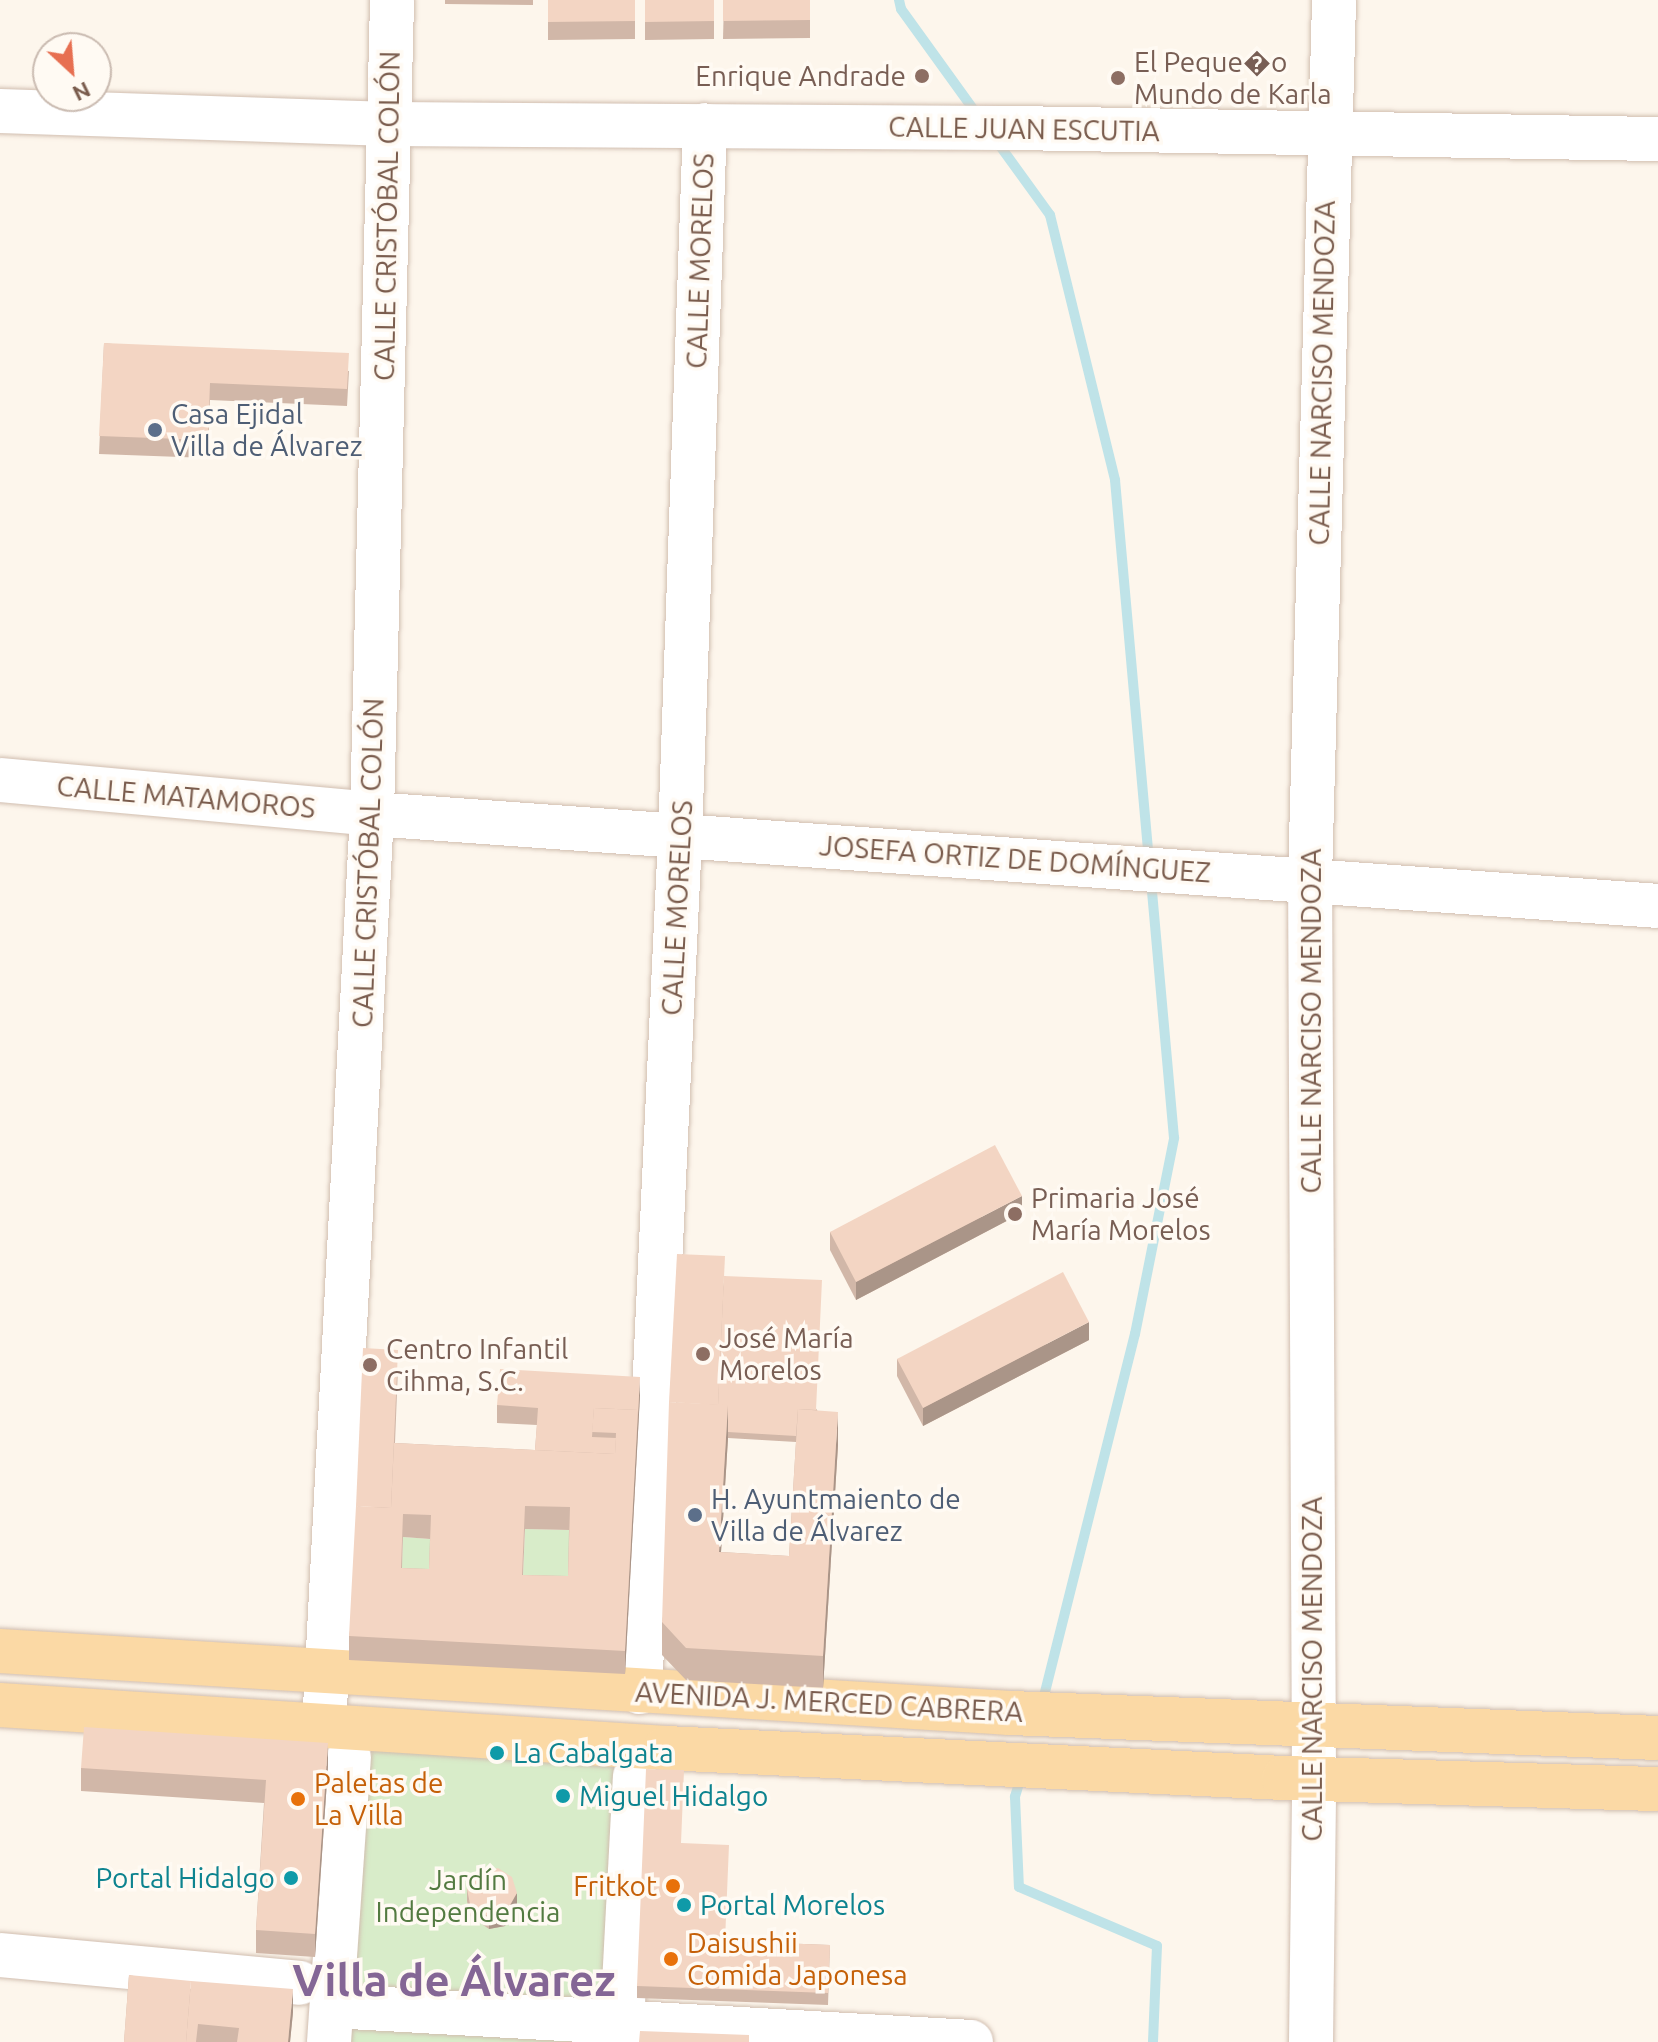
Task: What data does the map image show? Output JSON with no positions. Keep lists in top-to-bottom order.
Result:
{
  "streets": {
    "main road": ["AVENIDA J. MERCED CABRERA"],
    "street": [
      "CALLE JUAN ESCUTIA",
      "CALLE CRISTÓBAL COLÓN",
      "CALLE MORELOS",
      "CALLE NARCISO MENDOZA",
      "CALLE MATAMOROS",
      "JOSEFA ORTIZ DE DOMÍNGUEZ"
    ]
  },
  "crossings": [
    ["CALLE JUAN ESCUTIA", "CALLE CRISTÓBAL COLÓN"],
    ["CALLE JUAN ESCUTIA", "CALLE MORELOS"],
    ["CALLE JUAN ESCUTIA", "CALLE NARCISO MENDOZA"],
    ["CALLE CRISTÓBAL COLÓN", "CALLE MATAMOROS"],
    ["CALLE CRISTÓBAL COLÓN", "JOSEFA ORTIZ DE DOMÍNGUEZ"],
    ["CALLE CRISTÓBAL COLÓN", "AVENIDA J. MERCED CABRERA"],
    ["CALLE MORELOS", "JOSEFA ORTIZ DE DOMÍNGUEZ"],
    ["CALLE MORELOS", "AVENIDA J. MERCED CABRERA"],
    ["CALLE NARCISO MENDOZA", "JOSEFA ORTIZ DE DOMÍNGUEZ"],
    ["CALLE NARCISO MENDOZA", "AVENIDA J. MERCED CABRERA"],
    ["CALLE MATAMOROS", "JOSEFA ORTIZ DE DOMÍNGUEZ"]
  ],
  "districts": ["Villa de Álvarez"],
  "parks": ["Jardín Independencia"],
  "places": [
    "Enrique Andrade",
    "El Peque�o Mundo de Karla",
    "Casa Ejidal Villa de Álvarez",
    "Primaria José María Morelos",
    "José María Morelos",
    "Centro Infantil Cihma, S.C.",
    "H. Ayuntmaiento de Villa de Álvarez",
    "La Cabalgata",
    "Miguel Hidalgo",
    "Paletas de La Villa",
    "Portal Hidalgo",
    "Fritkot",
    "Portal Morelos",
    "Daisushii Comida Japonesa"
  ],
  "north": "bottom right"
}
